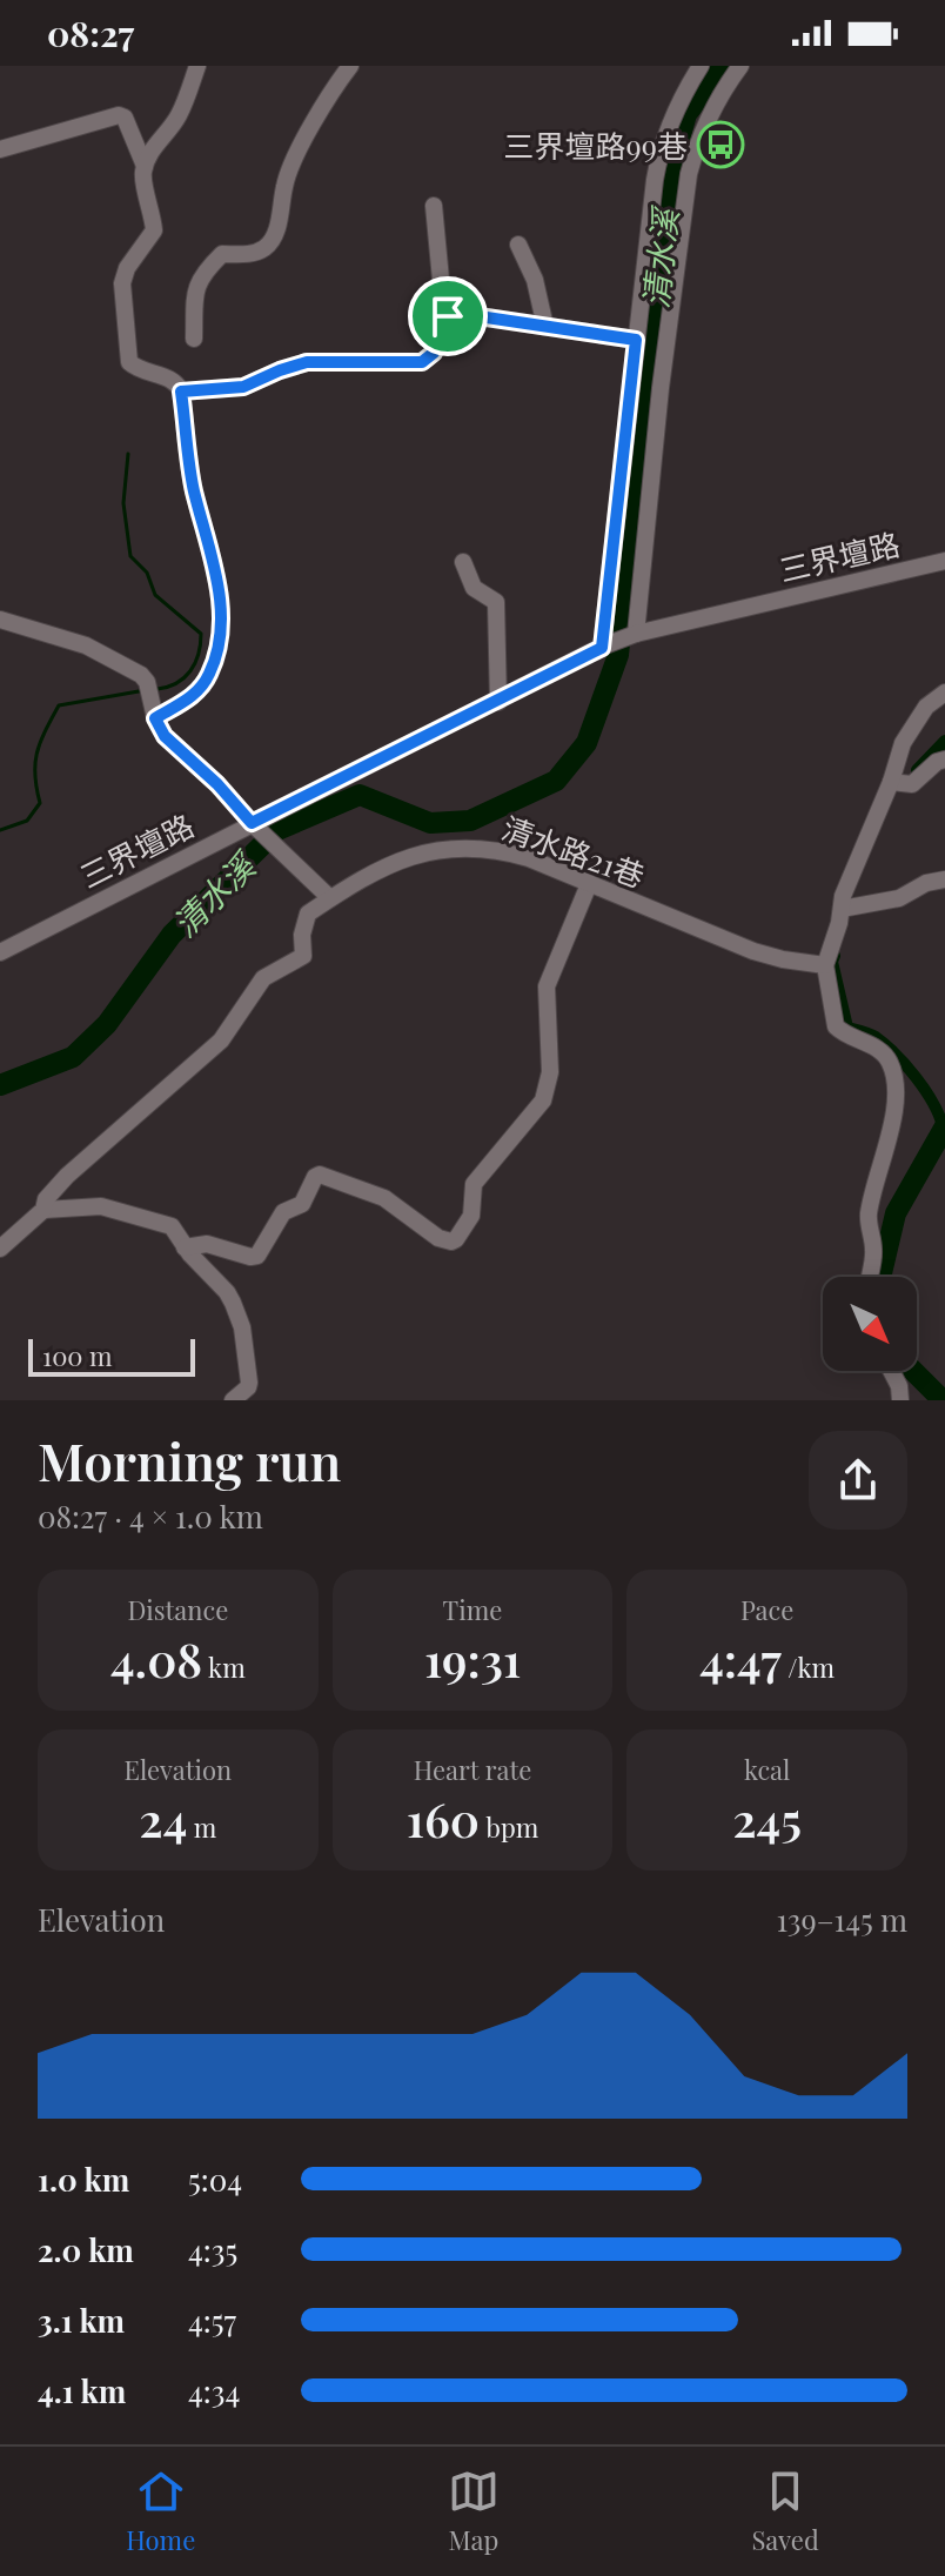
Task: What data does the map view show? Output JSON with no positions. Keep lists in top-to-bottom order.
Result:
{
  "streets": {
    "street": ["三界壇路", "清水路21巷"]
  },
  "water": ["清水溪"],
  "places": {
    "bus stop": ["三界壇路99巷"]
  },
  "scale_bar": "100 m",
  "north": "bottom right",
  "page": {
    "status": "08:27",
    "scale": "100 m",
    "heading": ["Morning run", "08:27 · 4 × 1.0 km"],
    "stats": [
      ["Distance", "4.08 km"],
      ["Time", "19:31"],
      ["Pace", "4:47 /km"],
      ["Elevation", "24 m"],
      ["Heart rate", "160 bpm"],
      ["kcal", "245"]
    ],
    "chart": ["Elevation", "139–145 m"],
    "list": [
      {
        "name": "1.0 km",
        "note": "5:04"
      },
      {
        "name": "2.0 km",
        "note": "4:35"
      },
      {
        "name": "3.1 km",
        "note": "4:57"
      },
      {
        "name": "4.1 km",
        "note": "4:34"
      }
    ],
    "tabs": ["Home", "Map", "Saved"]
  }
}
